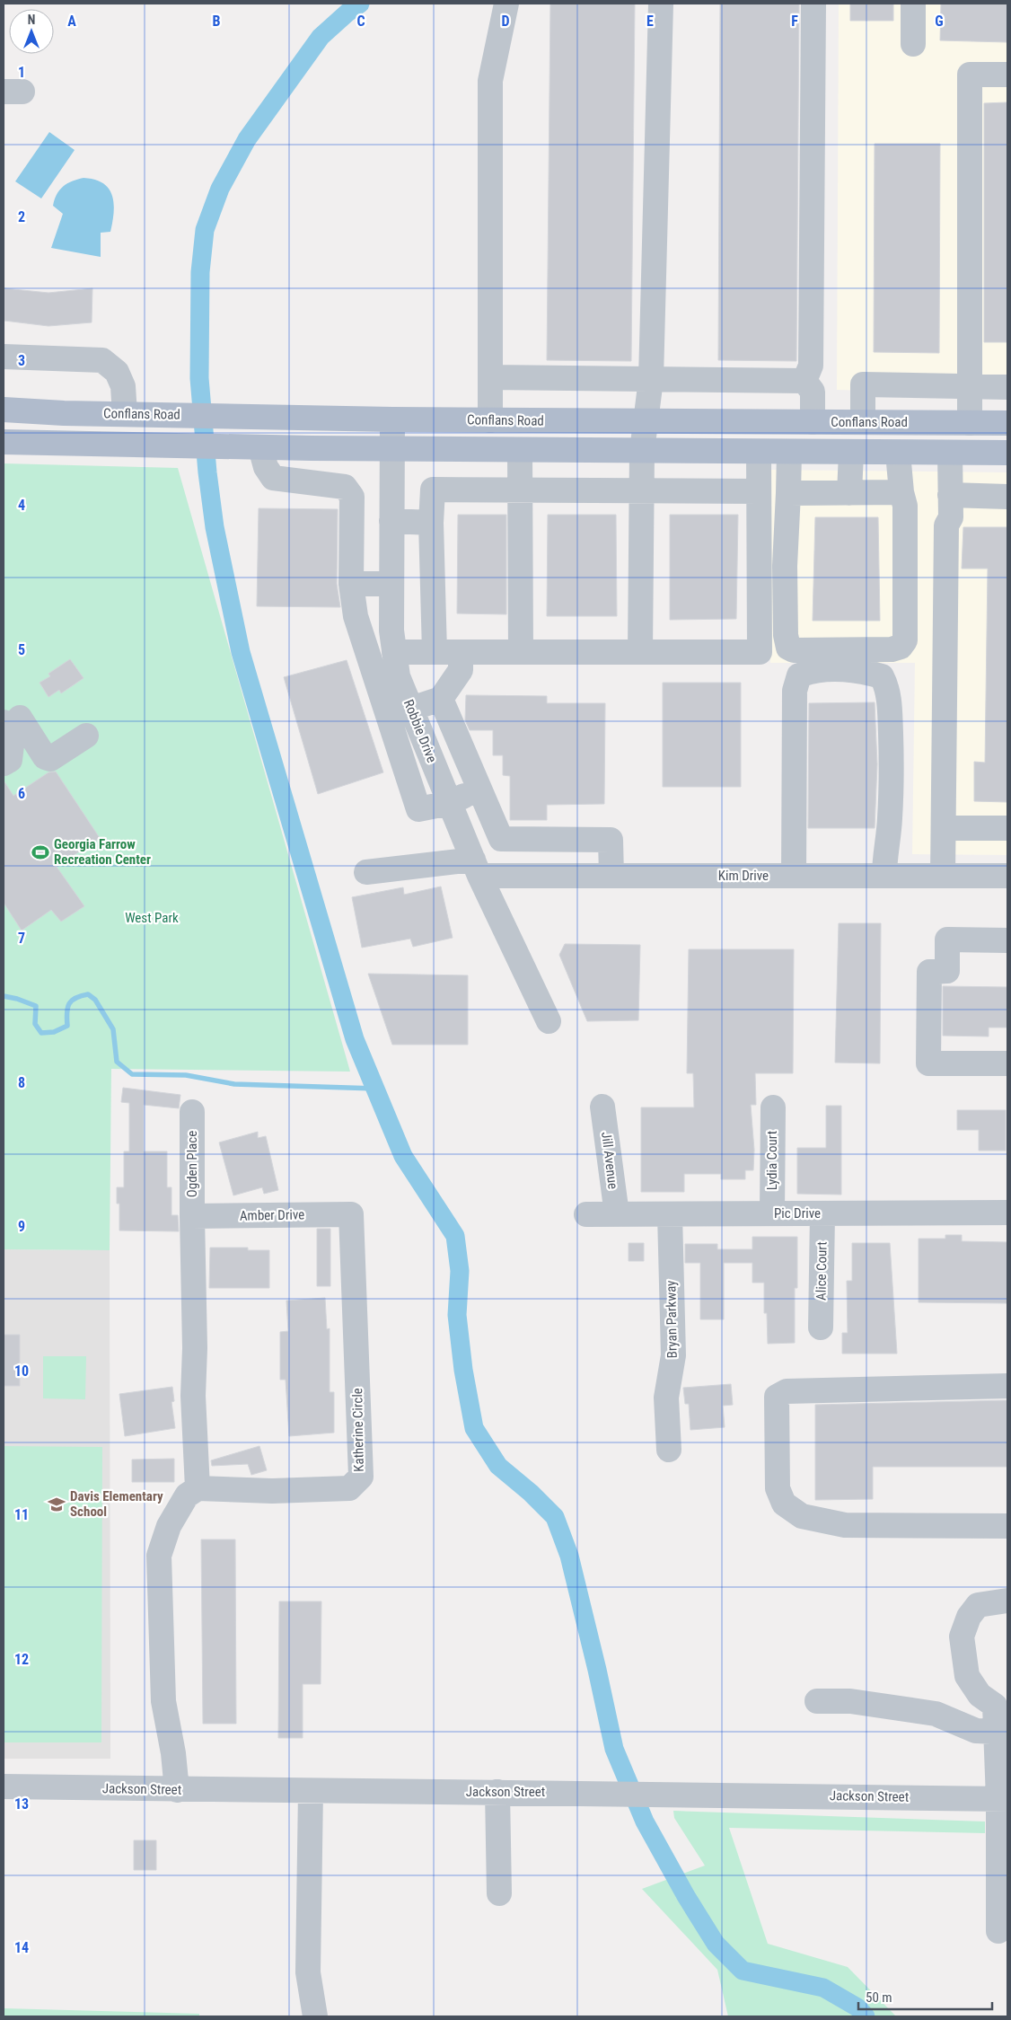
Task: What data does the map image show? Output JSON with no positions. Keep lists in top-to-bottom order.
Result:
{
  "streets": {
    "main road": ["Conflans Road"],
    "street": [
      "Robbie Drive",
      "Kim Drive",
      "Jill Avenue",
      "Lydia Court",
      "Ogden Place",
      "Pic Drive",
      "Amber Drive",
      "Alice Court",
      "Bryan Parkway",
      "Katherine Circle",
      "Jackson Street"
    ]
  },
  "crossings": [
    ["Conflans Road", "Robbie Drive"],
    ["Robbie Drive", "Kim Drive"],
    ["Jill Avenue", "Pic Drive"],
    ["Lydia Court", "Pic Drive"],
    ["Ogden Place", "Amber Drive"],
    ["Pic Drive", "Alice Court"],
    ["Pic Drive", "Bryan Parkway"],
    ["Amber Drive", "Katherine Circle"]
  ],
  "parks": ["West Park"],
  "places": {
    "sports": ["Georgia Farrow Recreation Center"],
    "school or university": ["Davis Elementary School"]
  },
  "scale_bar": "50 m",
  "north": "top",
  "grid": {
    "columns": [
      "A",
      "B",
      "C",
      "D",
      "E",
      "F",
      "G"
    ],
    "rows": [
      "1",
      "2",
      "3",
      "4",
      "5",
      "6",
      "7",
      "8",
      "9",
      "10",
      "11",
      "12",
      "13",
      "14"
    ]
  }
}
